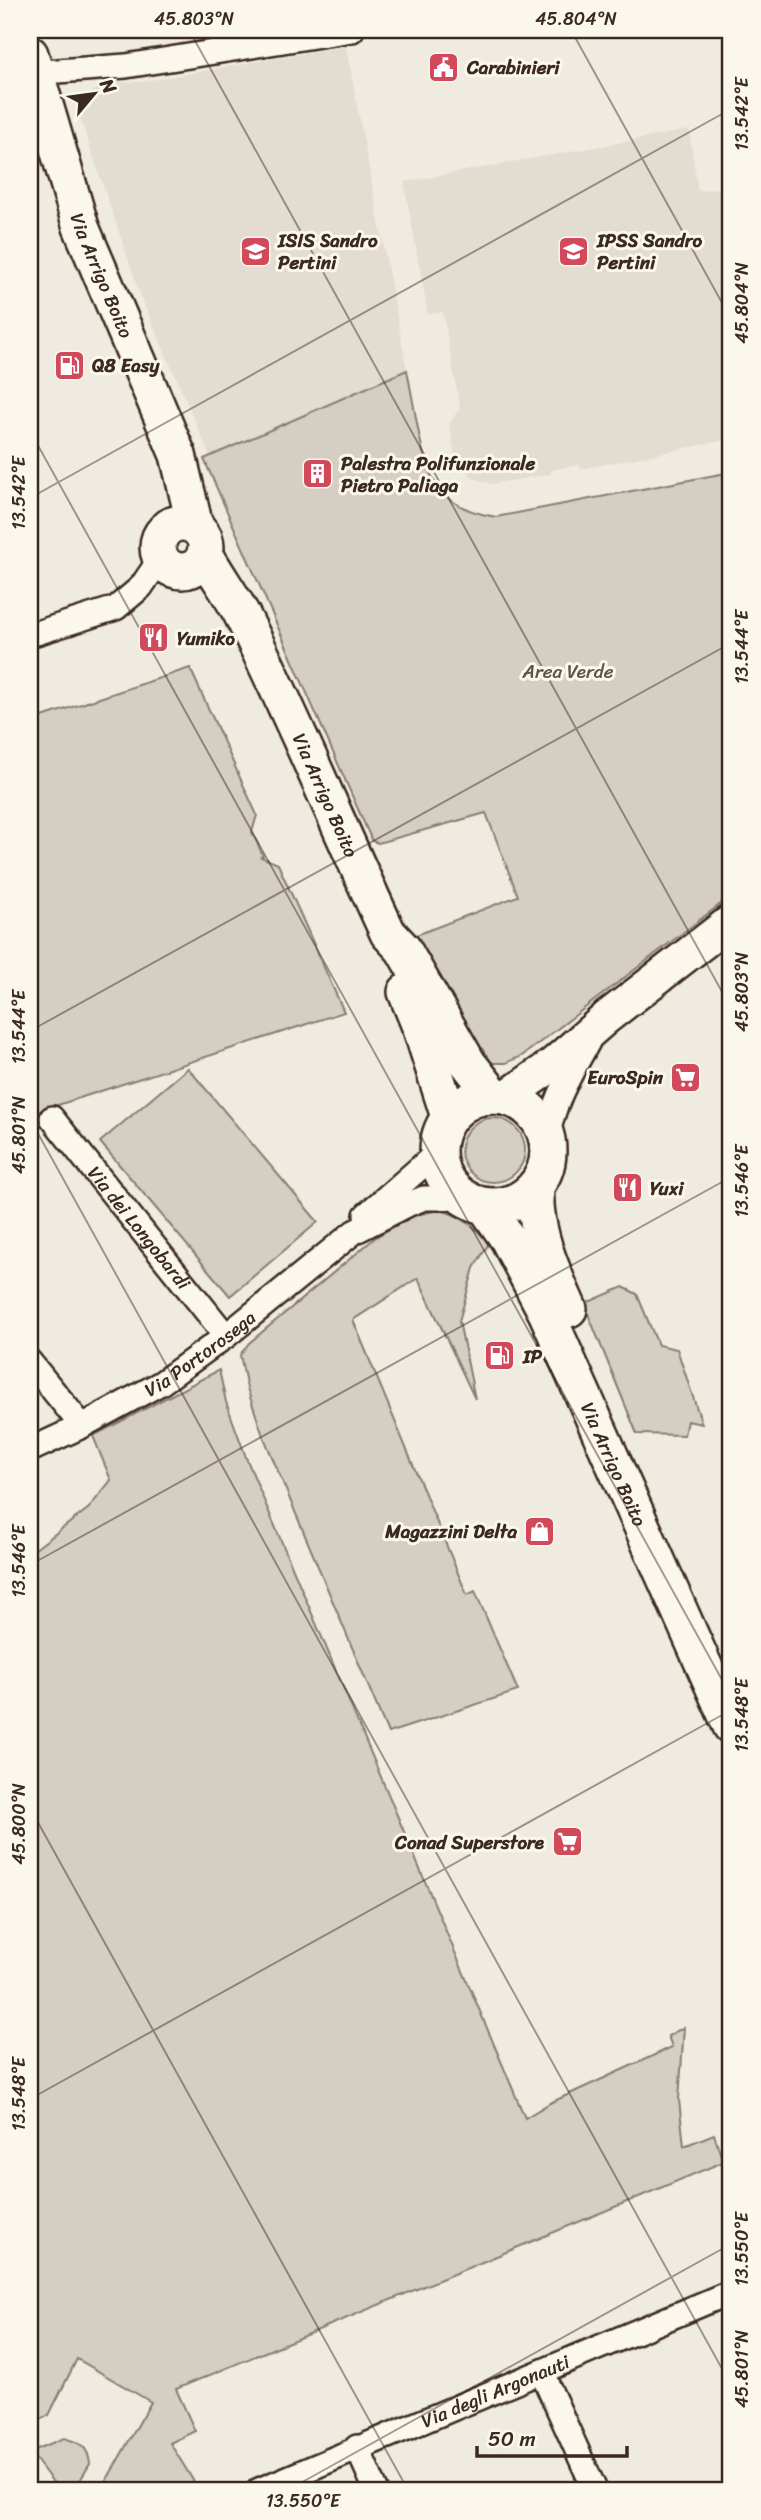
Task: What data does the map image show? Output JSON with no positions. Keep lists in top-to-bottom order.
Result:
{
  "streets": {
    "main road": ["Via Arrigo Boito"],
    "street": ["Via dei Longobardi", "Via Portorosega", "Via degli Argonauti"]
  },
  "crossings": [
    ["Via Arrigo Boito", "Via Portorosega"],
    ["Via dei Longobardi", "Via Portorosega"]
  ],
  "parks": ["Area Verde"],
  "places": {
    "public building": ["Carabinieri"],
    "school or university": ["ISIS Sandro Pertini", "IPSS Sandro Pertini"],
    "fuel station": ["Q8 Easy", "IP"],
    "building": ["Palestra Polifunzionale Pietro Paliaga"],
    "restaurant": ["Yumiko", "Yuxi"],
    "supermarket": ["EuroSpin", "Conad Superstore"],
    "shop": ["Magazzini Delta"]
  },
  "scale_bar": "50 m",
  "north": "top right",
  "coordinates": [
    "45.803°N",
    "45.804°N",
    "13.542°E",
    "13.544°E",
    "45.801°N",
    "13.546°E",
    "13.548°E",
    "45.800°N",
    "13.550°E"
  ]
}
